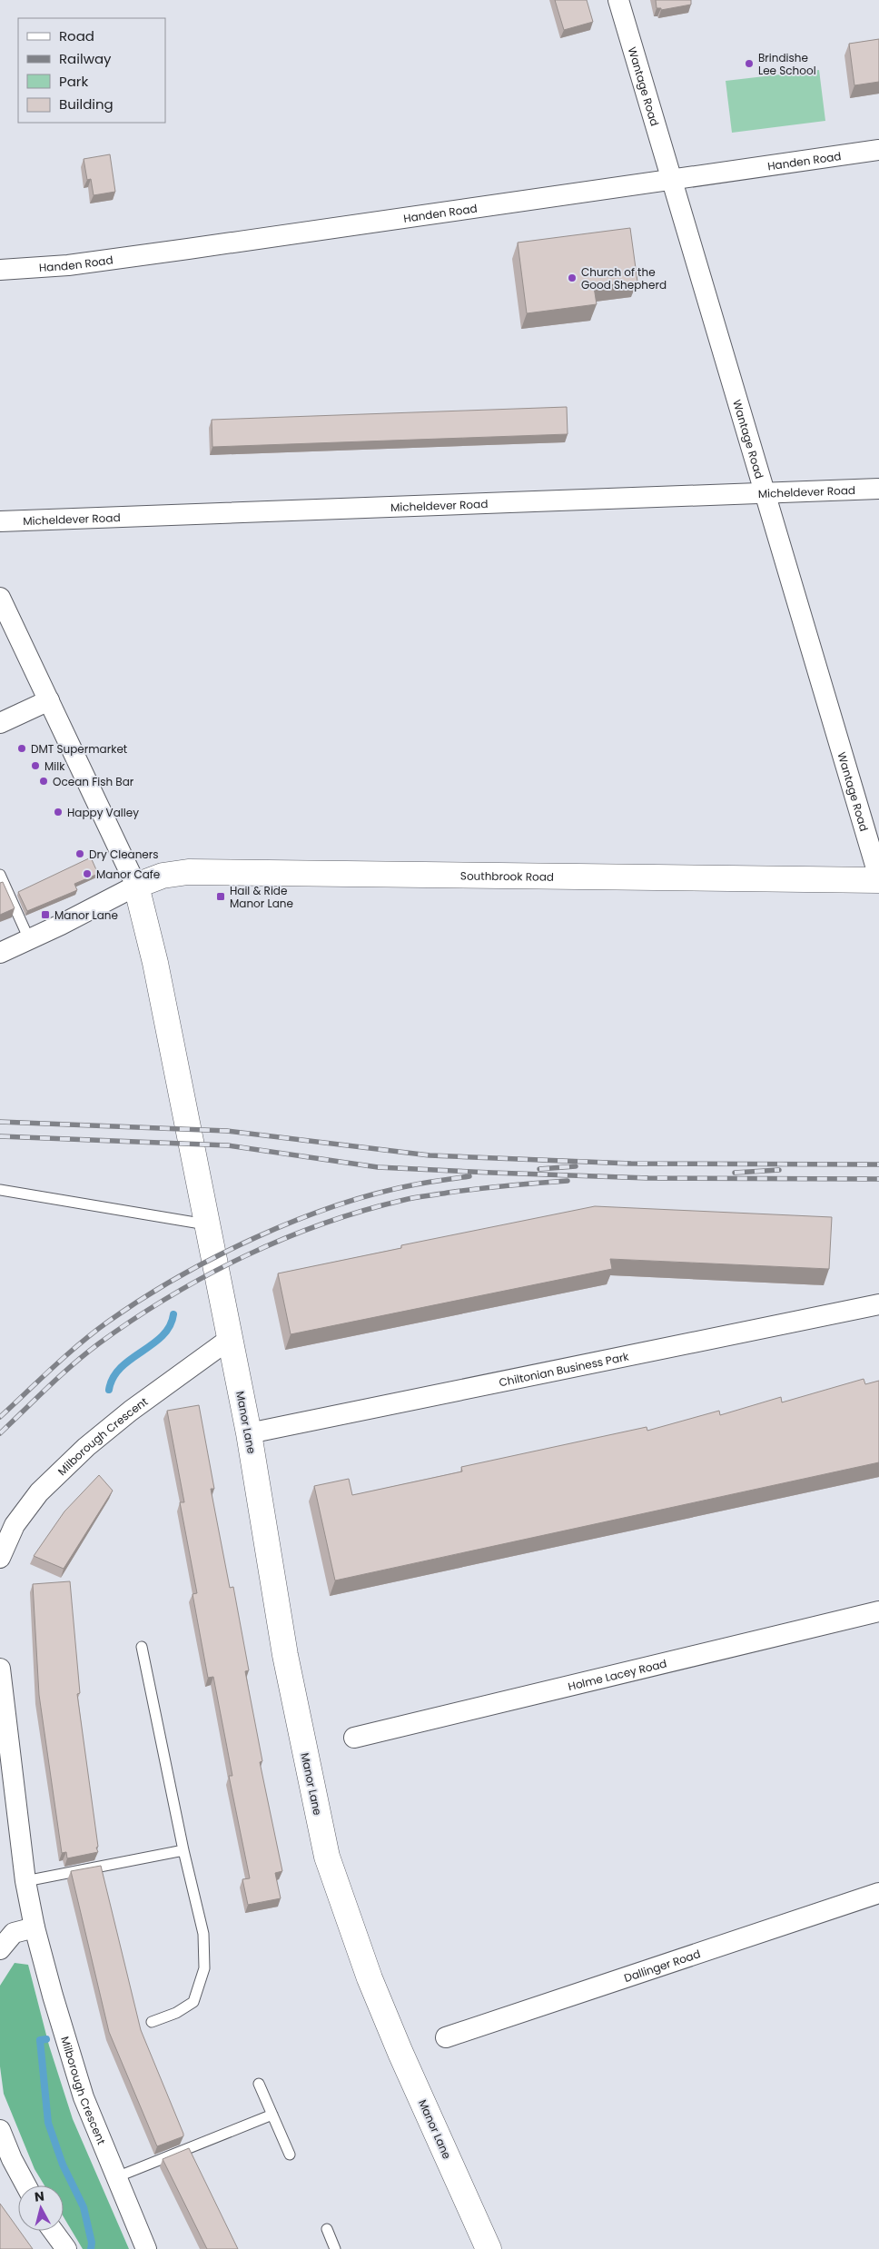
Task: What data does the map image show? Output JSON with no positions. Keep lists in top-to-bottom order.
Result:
{
  "streets": {
    "street": [
      "Wantage Road",
      "Handen Road",
      "Micheldever Road",
      "Southbrook Road",
      "Chiltonian Business Park",
      "Manor Lane",
      "Milborough Crescent",
      "Holme Lacey Road",
      "Dallinger Road"
    ]
  },
  "crossings": [
    ["Wantage Road", "Handen Road"],
    ["Wantage Road", "Micheldever Road"],
    ["Wantage Road", "Southbrook Road"],
    ["Southbrook Road", "Manor Lane"],
    ["Chiltonian Business Park", "Manor Lane"],
    ["Manor Lane", "Milborough Crescent"]
  ],
  "places": {
    "other": [
      "Brindishe Lee School",
      "Church of the Good Shepherd",
      "DMT Supermarket",
      "Milk",
      "Ocean Fish Bar",
      "Happy Valley",
      "Dry Cleaners",
      "Manor Cafe"
    ],
    "transit": ["Hail & Ride Manor Lane", "Manor Lane"]
  },
  "legend": [
    "Road",
    "Railway",
    "Park",
    "Building"
  ],
  "north": "top"
}
